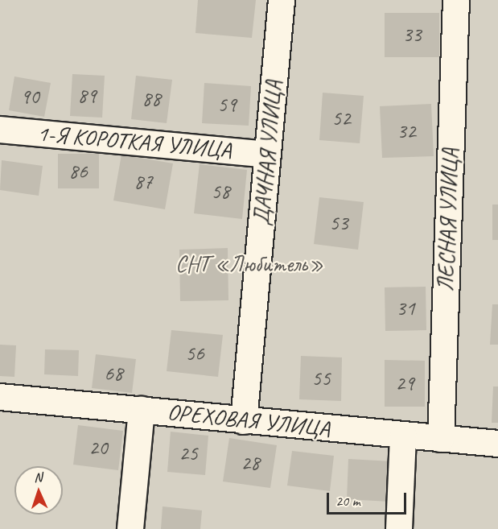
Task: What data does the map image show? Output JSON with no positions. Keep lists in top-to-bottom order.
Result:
{
  "streets": {
    "street": [
      "1-Я КОРОТКАЯ УЛИЦА",
      "ДАЧНАЯ УЛИЦА",
      "ЛЕСНАЯ УЛИЦА",
      "ОРЕХОВАЯ УЛИЦА"
    ]
  },
  "crossings": [
    ["1-Я КОРОТКАЯ УЛИЦА", "ДАЧНАЯ УЛИЦА"],
    ["ДАЧНАЯ УЛИЦА", "ОРЕХОВАЯ УЛИЦА"],
    ["ЛЕСНАЯ УЛИЦА", "ОРЕХОВАЯ УЛИЦА"]
  ],
  "parks": ["СНТ «Любитель»"],
  "house_numbers": [
    "33",
    "89",
    "90",
    "88",
    "59",
    "52",
    "32",
    "86",
    "87",
    "58",
    "53",
    "31",
    "56",
    "68",
    "55",
    "29",
    "20",
    "25",
    "28"
  ],
  "scale_bar": "20 m",
  "north": "top"
}
